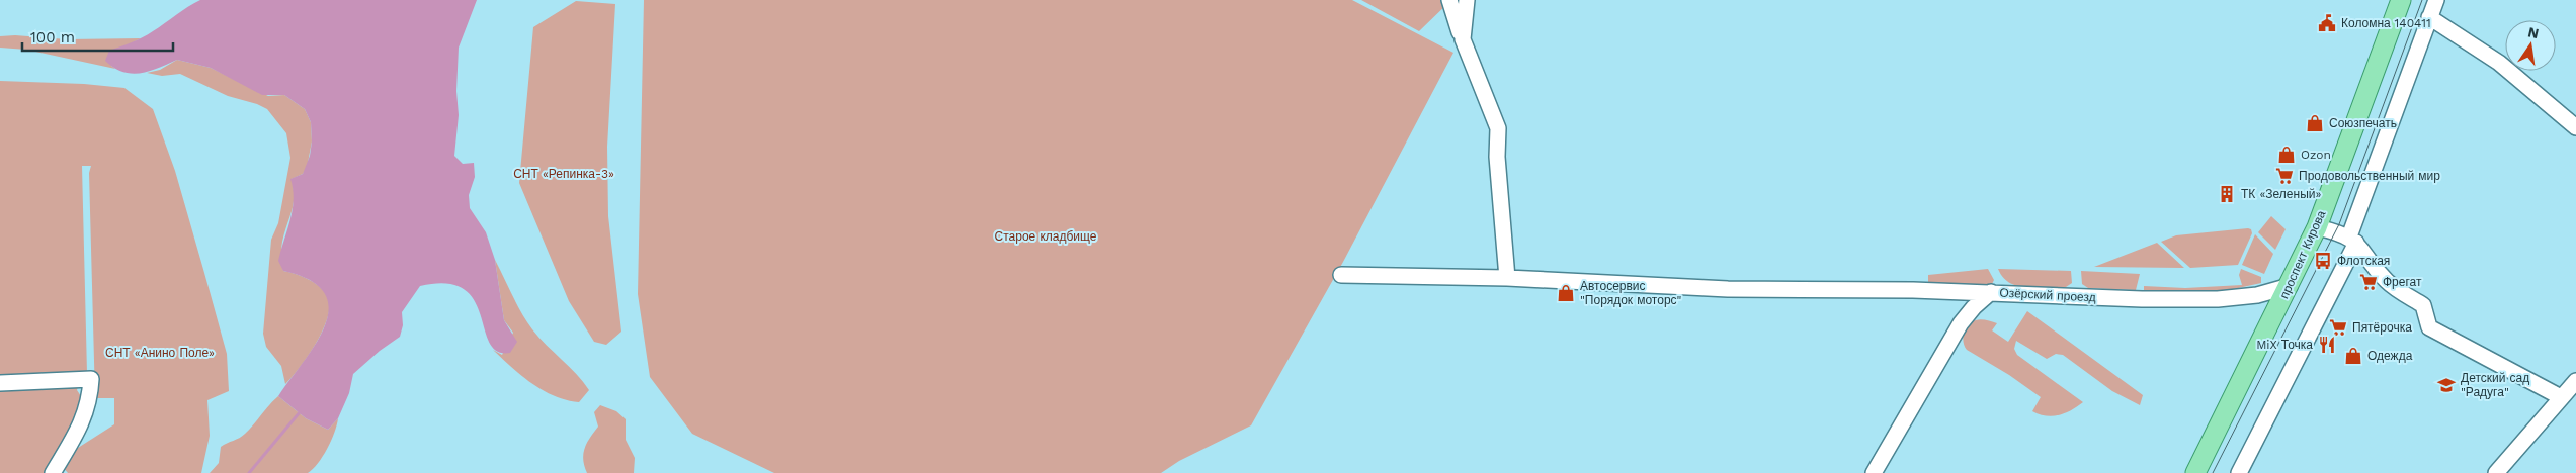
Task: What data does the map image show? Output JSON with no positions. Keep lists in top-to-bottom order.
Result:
{
  "streets": {
    "main road": ["проспект Кирова"],
    "street": ["Озёрский проезд"]
  },
  "crossings": [
    ["проспект Кирова", "Озёрский проезд"]
  ],
  "parks": ["СНТ «Репинка-3»", "Старое кладбище", "СНТ «Анино Поле»"],
  "places": {
    "public building": ["Коломна 140411"],
    "shop": [
      "Союзпечать",
      "Ozon",
      "Автосервис \"Порядок моторс\"",
      "Одежда"
    ],
    "supermarket": ["Продовольственный мир", "Фрегат", "Пятёрочка"],
    "building": ["ТК «Зеленый»"],
    "bus stop": ["Флотская"],
    "restaurant": ["MiX Точка"],
    "school or university": ["Детский сад \"Радуга\""]
  },
  "scale_bar": "100 m",
  "north": "top"
}
